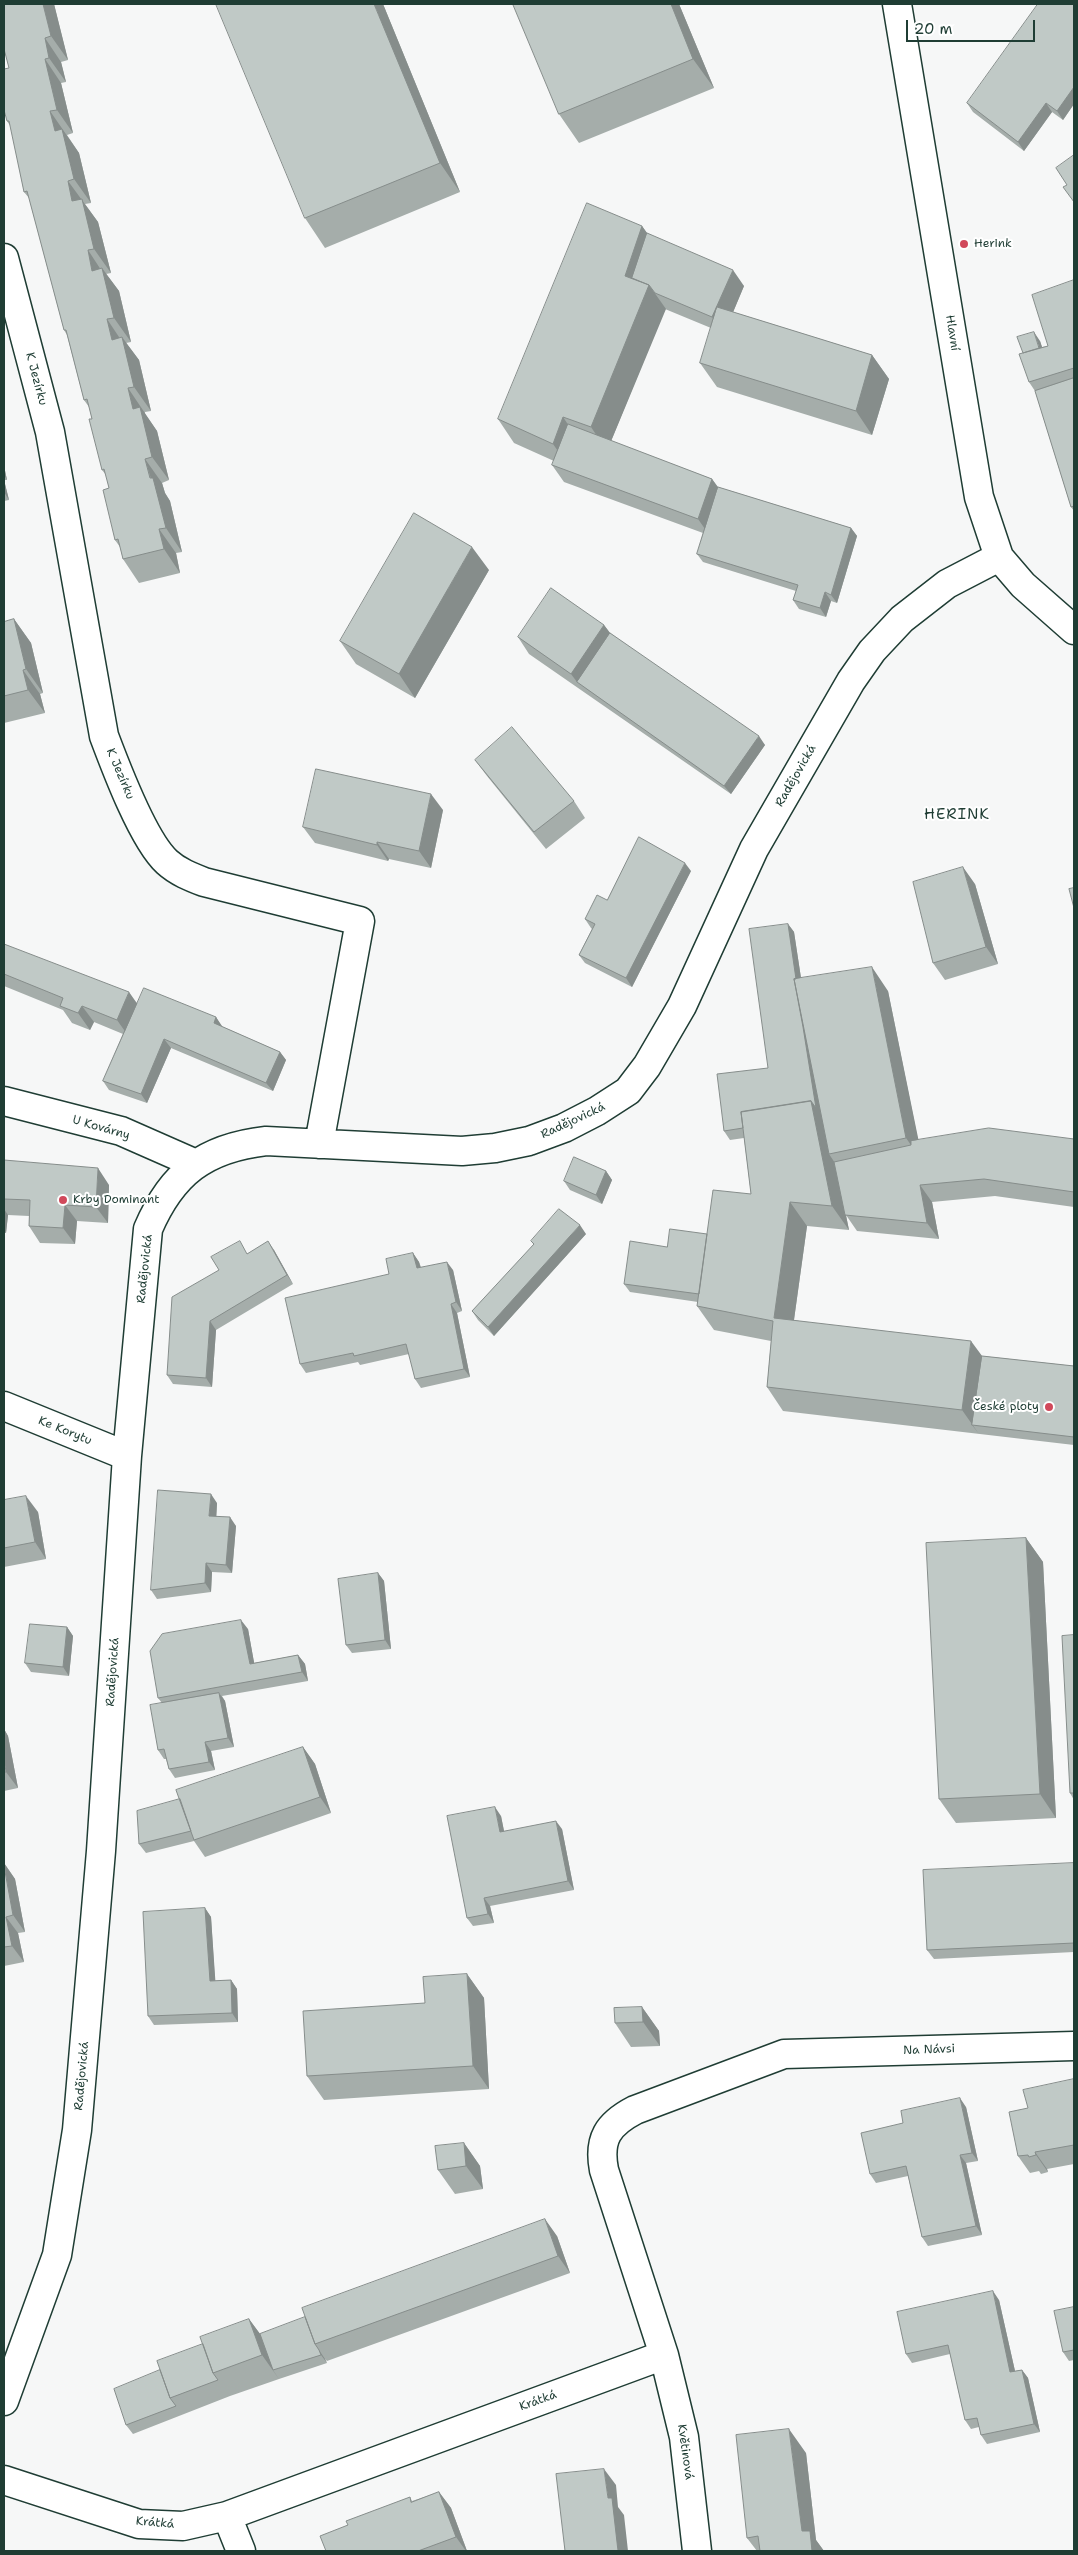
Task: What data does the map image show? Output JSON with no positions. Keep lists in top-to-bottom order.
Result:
{
  "streets": {
    "street": [
      "Hlavní",
      "K Jezírku",
      "Radějovická",
      "U Kovárny",
      "Ke Korytu",
      "Na Návsi",
      "Krátká",
      "Květinová"
    ]
  },
  "crossings": [
    ["Hlavní", "Radějovická"],
    ["K Jezírku", "Radějovická"],
    ["Radějovická", "U Kovárny"],
    ["Radějovická", "Ke Korytu"],
    ["Na Návsi", "Krátká"],
    ["Na Návsi", "Květinová"],
    ["Krátká", "Květinová"]
  ],
  "districts": ["HERINK"],
  "places": ["Herink", "Krby Dominant", "České ploty"],
  "scale_bar": "20 m"
}
